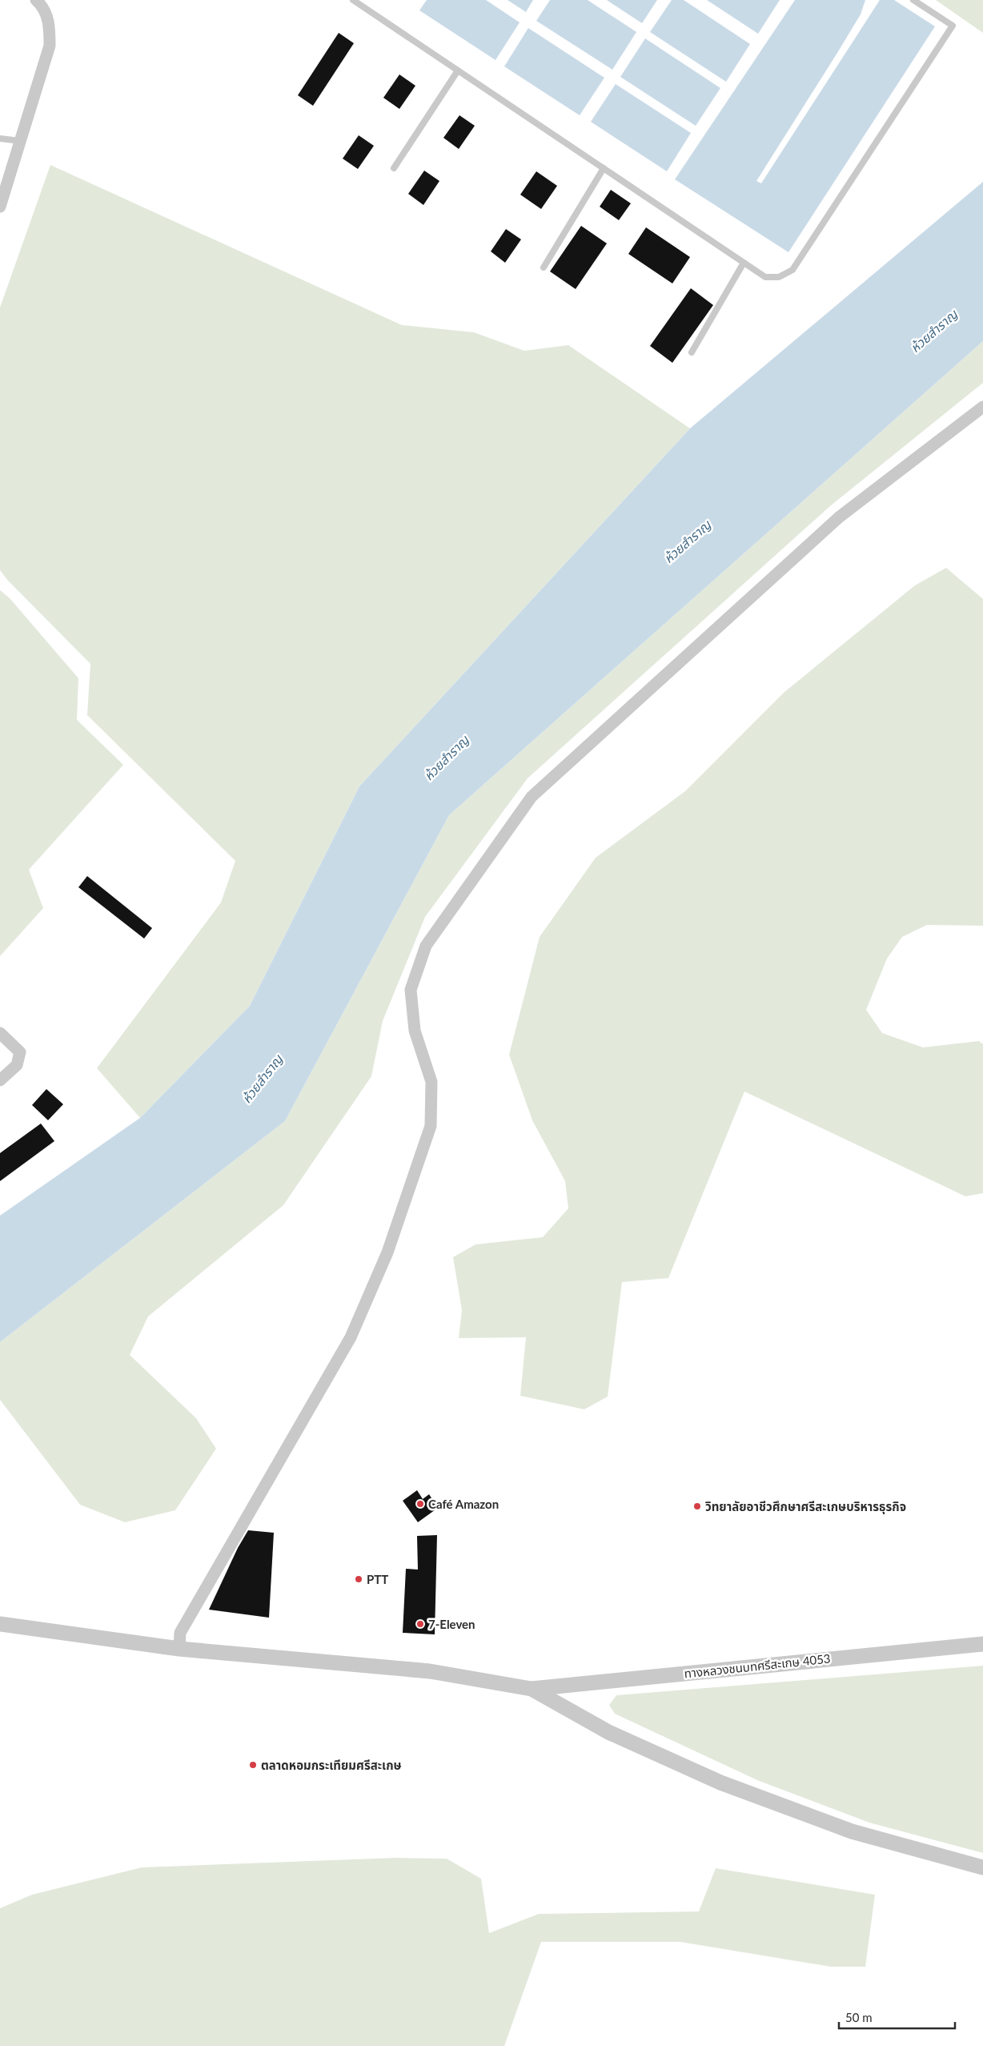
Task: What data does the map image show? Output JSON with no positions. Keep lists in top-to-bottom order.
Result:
{
  "streets": {
    "street": ["ทางหลวงชนบทศรีสะเกษ 4053"]
  },
  "water": ["ห้วยสำราญ"],
  "places": [
    "Café Amazon",
    "วิทยาลัยอาชีวศึกษาศรีสะเกษบริหารธุรกิจ",
    "PTT",
    "7-Eleven",
    "ตลาดหอมกระเทียมศรีสะเกษ"
  ],
  "scale_bar": "50 m"
}
